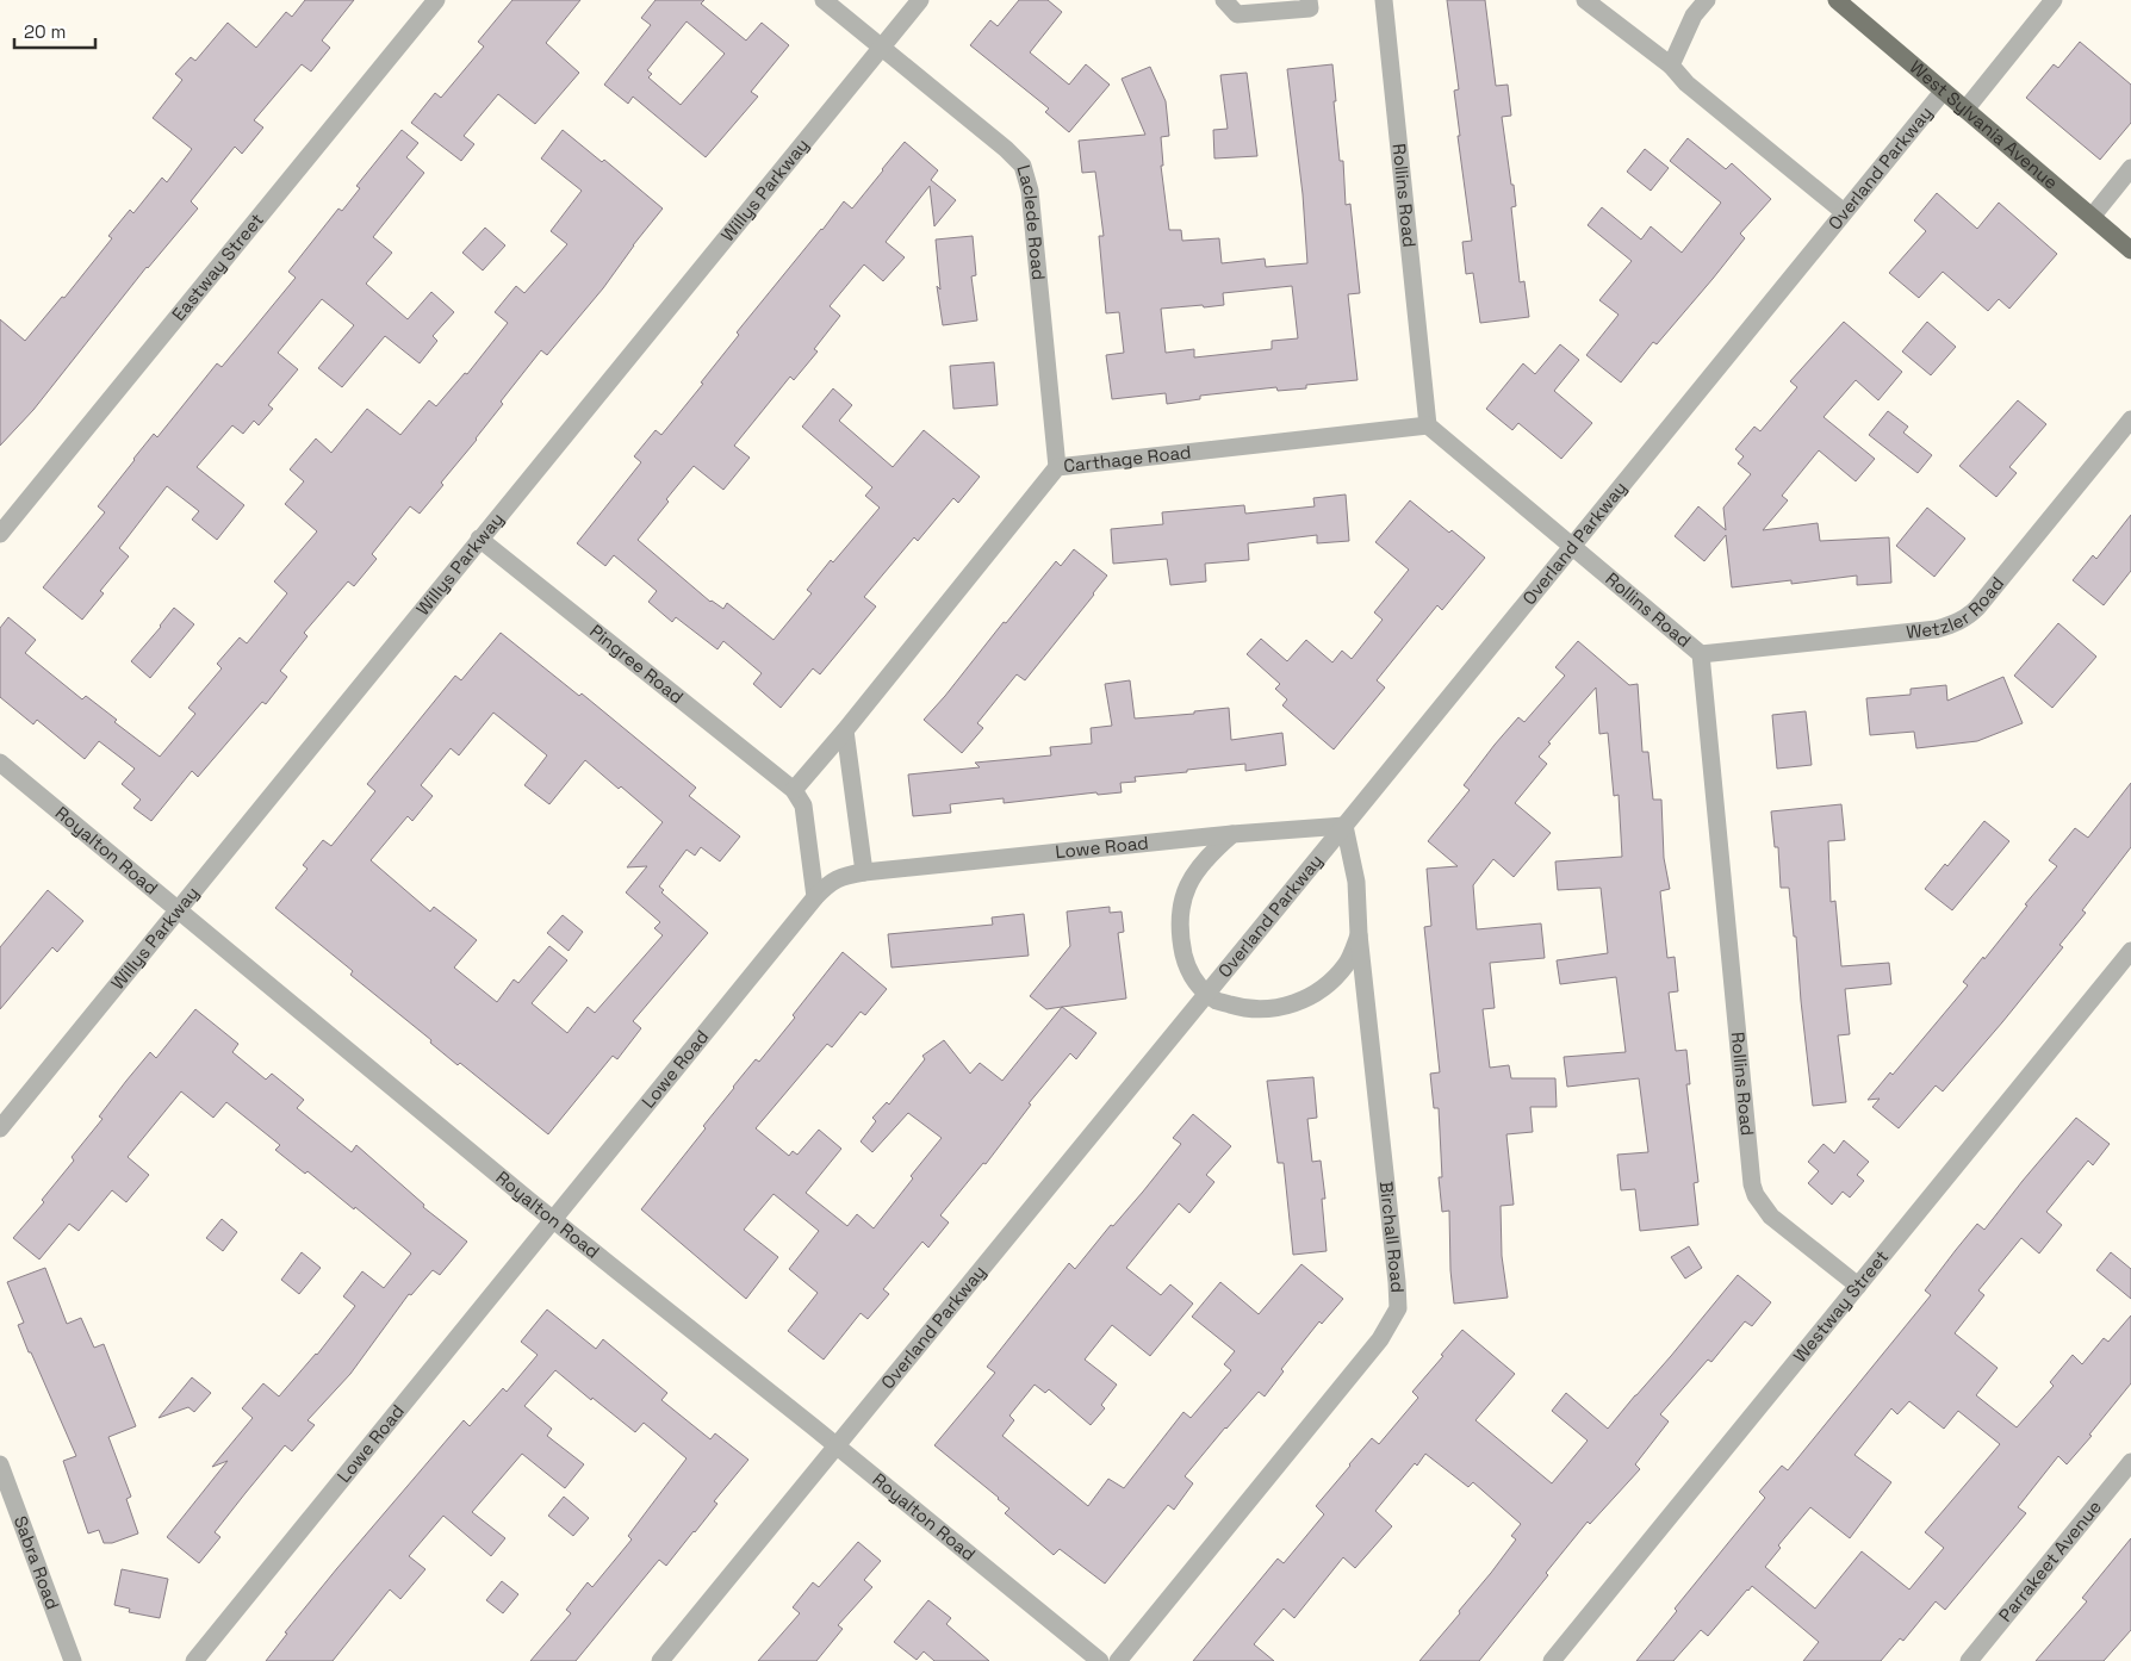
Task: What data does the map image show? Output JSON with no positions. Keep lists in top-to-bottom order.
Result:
{
  "streets": {
    "main road": ["West Sylvania Avenue"],
    "street": [
      "Overland Parkway",
      "Willys Parkway",
      "Rollins Road",
      "Laclede Road",
      "Eastway Street",
      "Carthage Road",
      "Wetzler Road",
      "Pingree Road",
      "Lowe Road",
      "Royalton Road",
      "Birchall Road",
      "Westway Street",
      "Parrakeet Avenue",
      "Sabra Road"
    ]
  },
  "crossings": [
    ["West Sylvania Avenue", "Overland Parkway"],
    ["Overland Parkway", "Rollins Road"],
    ["Overland Parkway", "Lowe Road"],
    ["Overland Parkway", "Royalton Road"],
    ["Overland Parkway", "Birchall Road"],
    ["Willys Parkway", "Laclede Road"],
    ["Willys Parkway", "Pingree Road"],
    ["Willys Parkway", "Royalton Road"],
    ["Rollins Road", "Carthage Road"],
    ["Rollins Road", "Wetzler Road"],
    ["Rollins Road", "Westway Street"],
    ["Laclede Road", "Carthage Road"],
    ["Pingree Road", "Lowe Road"],
    ["Lowe Road", "Royalton Road"],
    ["Lowe Road", "Birchall Road"]
  ],
  "scale_bar": "20 m"
}
